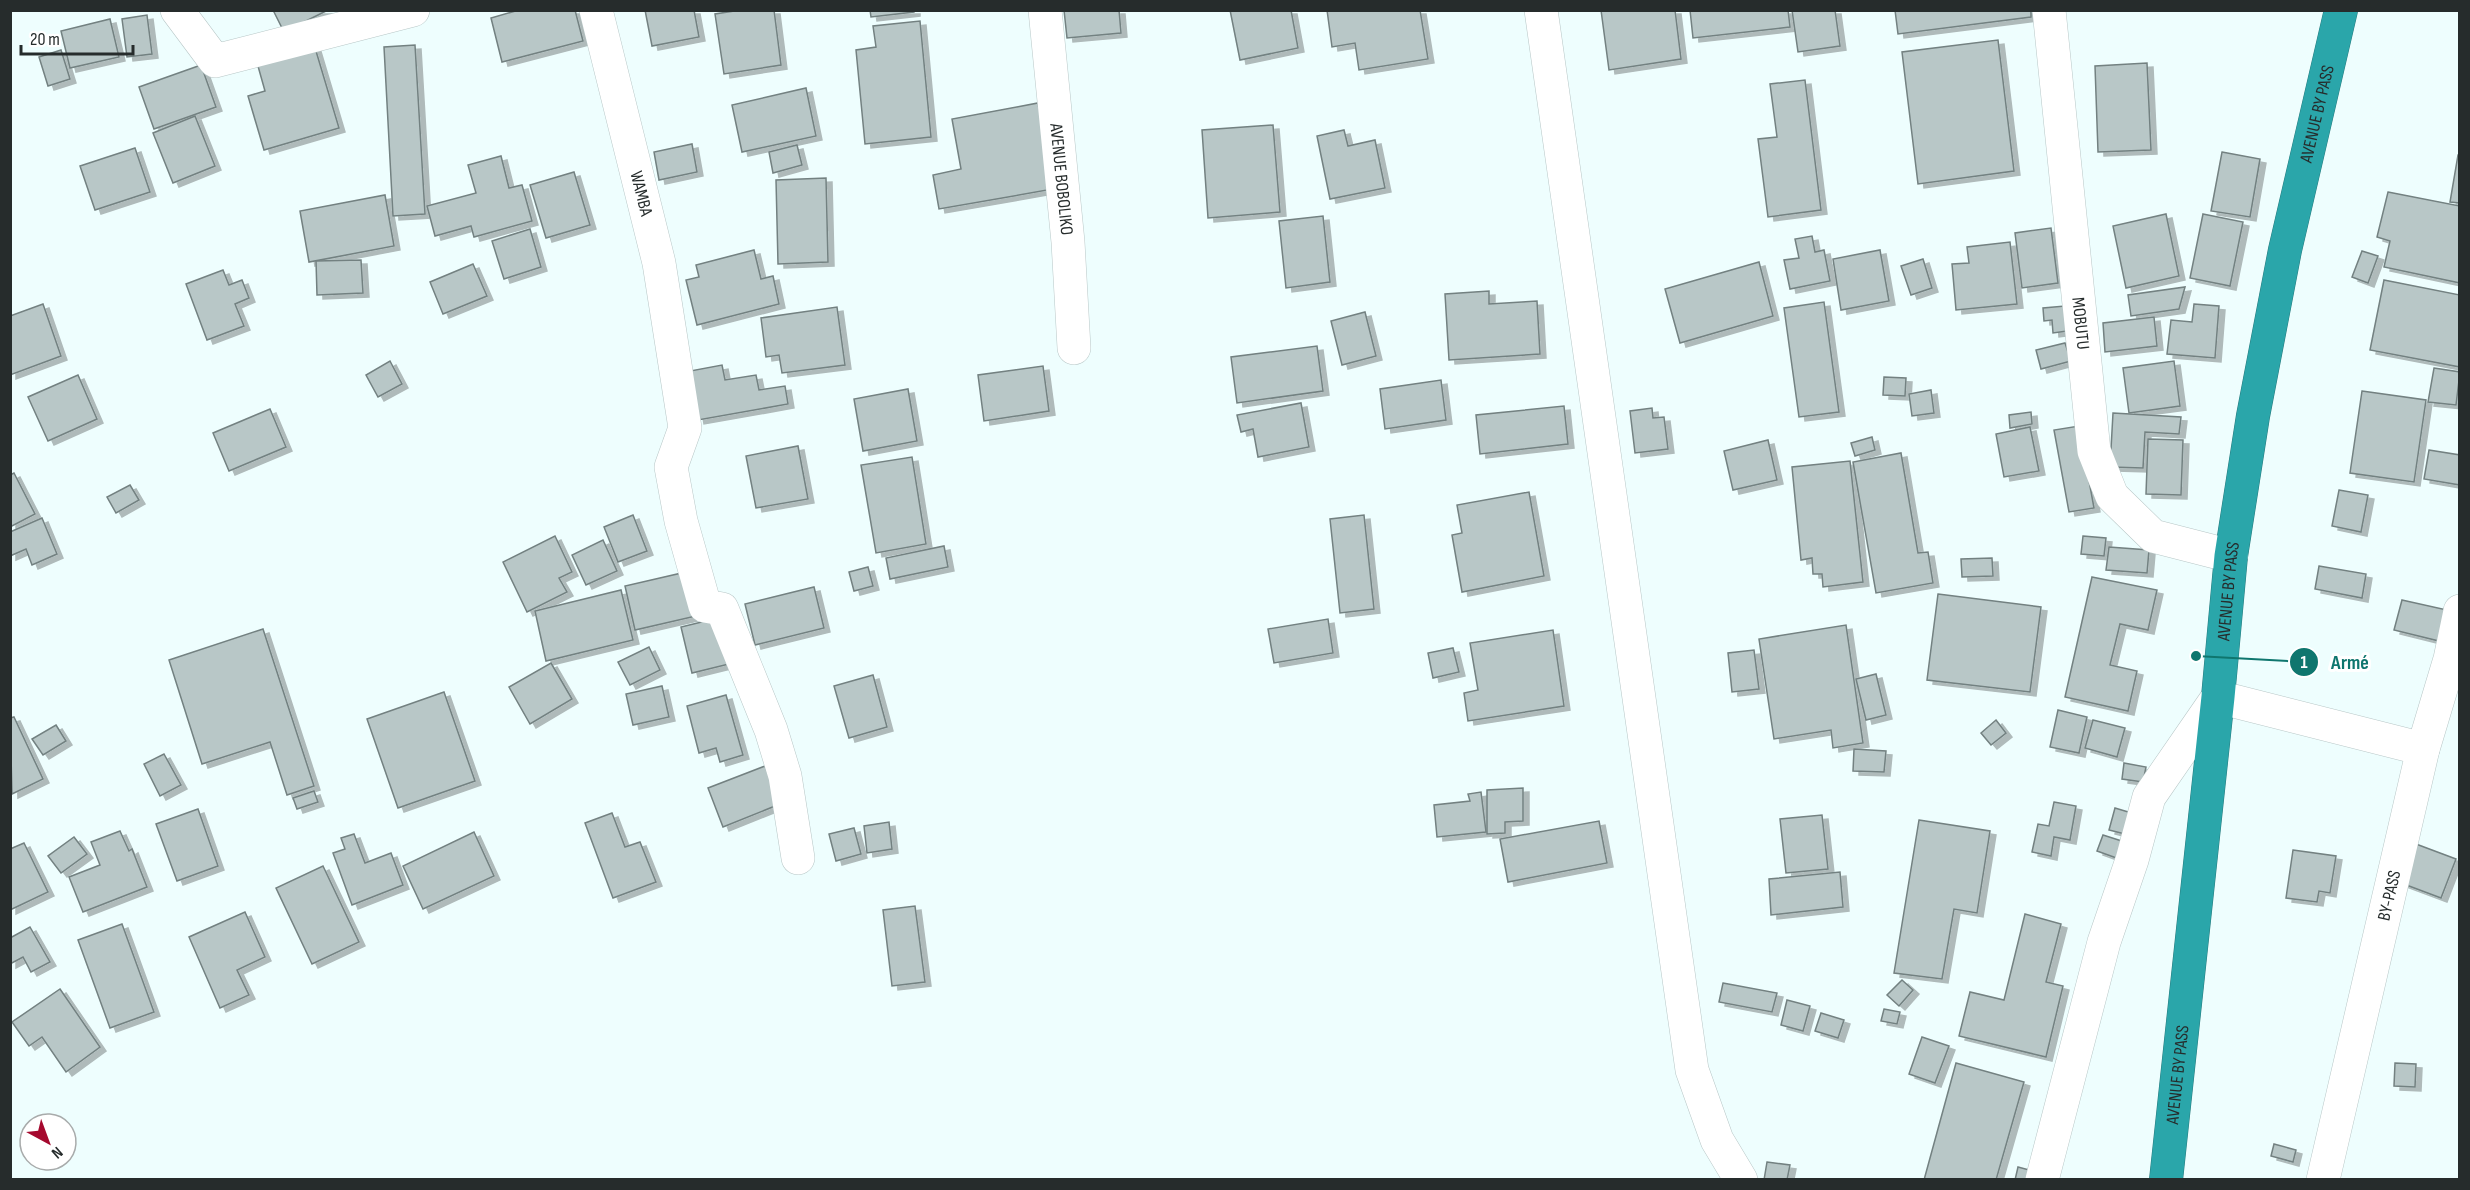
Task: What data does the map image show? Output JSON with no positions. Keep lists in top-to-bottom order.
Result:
{
  "streets": {
    "highway": ["AVENUE BY PASS"],
    "street": [
      "AVENUE BOBOLIKO",
      "WAMBA",
      "MOBUTU",
      "BY-PASS"
    ]
  },
  "crossings": [
    ["AVENUE BY PASS", "MOBUTU"]
  ],
  "places": ["Armé"],
  "scale_bar": "20 m",
  "north": "bottom right"
}
